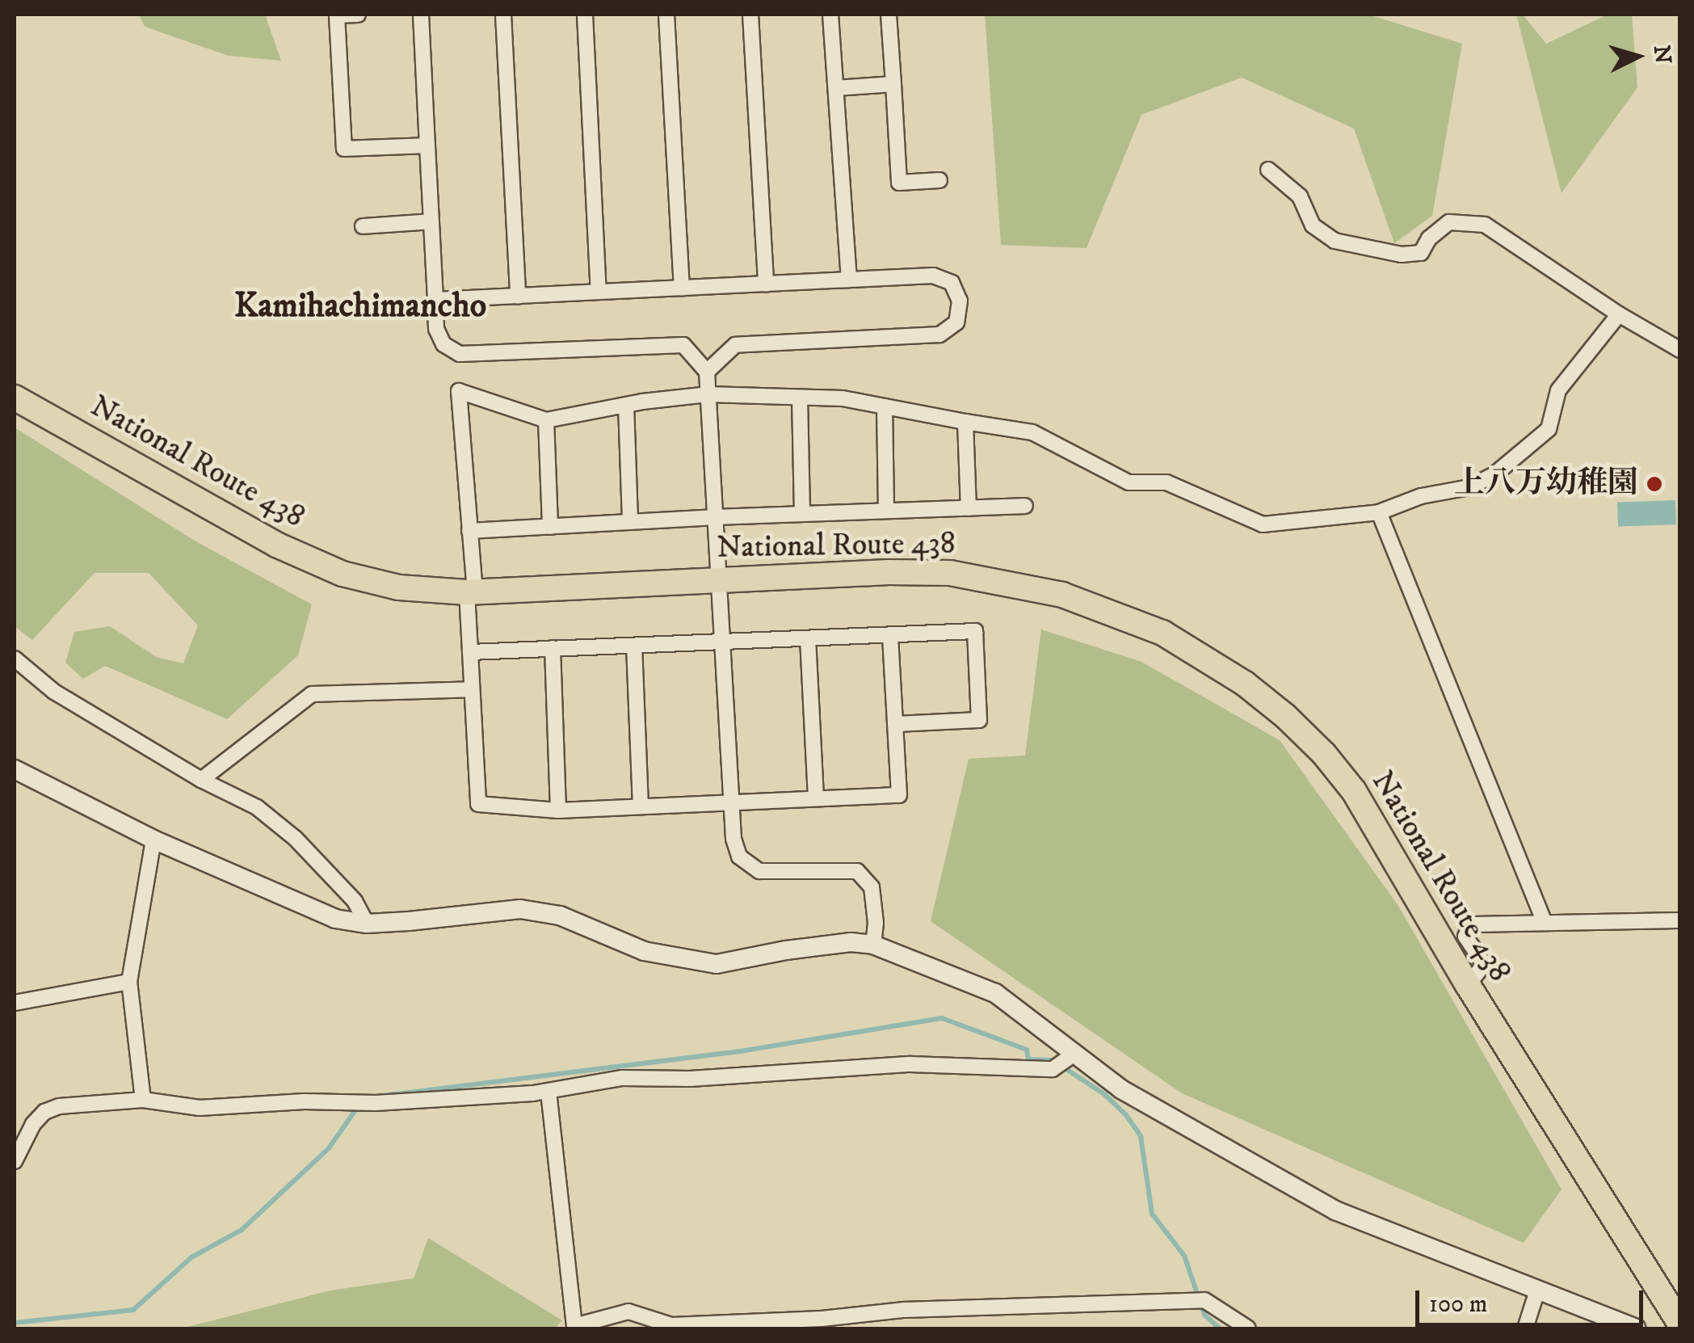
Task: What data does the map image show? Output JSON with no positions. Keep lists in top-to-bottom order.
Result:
{
  "streets": {
    "highway": ["National Route 438"]
  },
  "districts": ["Kamihachimancho"],
  "places": ["上八万幼稚園"],
  "scale_bar": "100 m",
  "north": "right"
}
